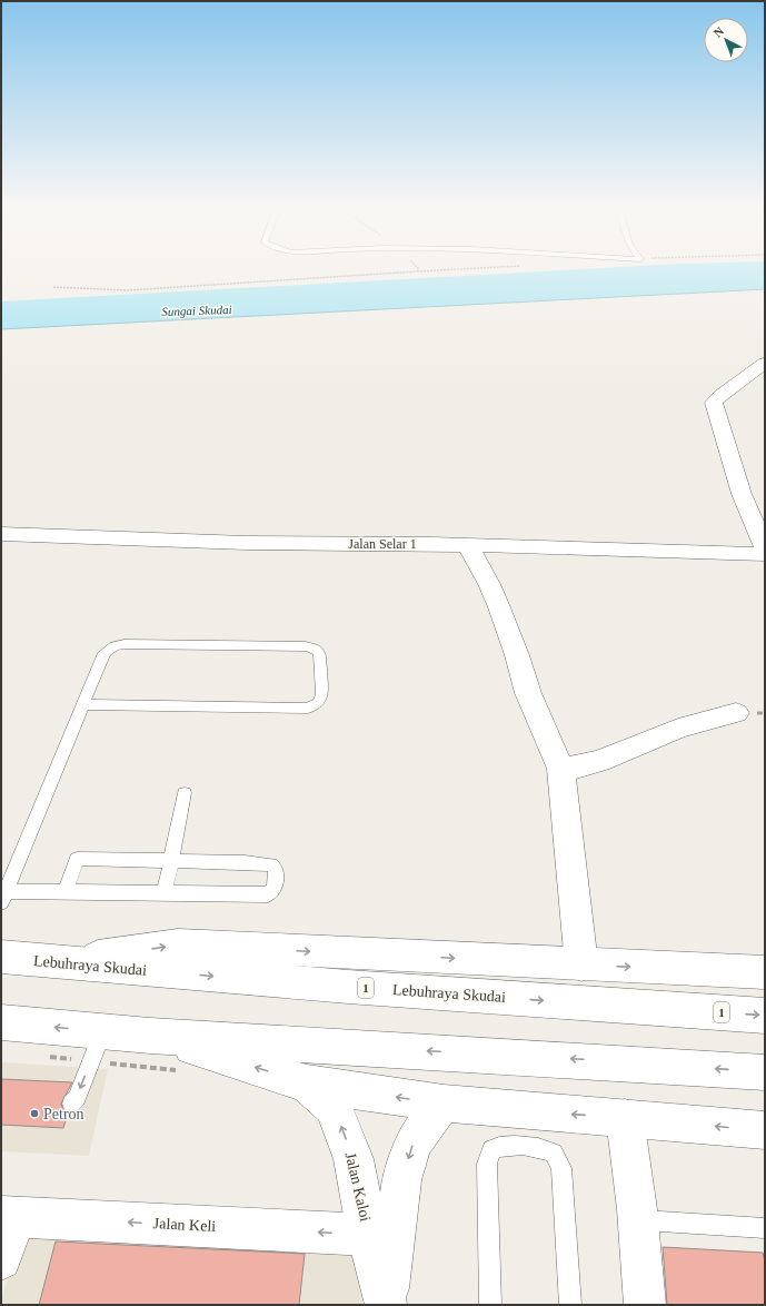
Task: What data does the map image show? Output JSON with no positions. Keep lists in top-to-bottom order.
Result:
{
  "streets": {
    "main road": [
      "Jalan Selar 1",
      "Lebuhraya Skudai",
      "1",
      "Jalan Kaloi",
      "Jalan Keli"
    ]
  },
  "crossings": [
    ["Jalan Kaloi", "Jalan Keli"]
  ],
  "water": ["Sungai Skudai"],
  "places": ["Petron"],
  "north": "top left"
}
